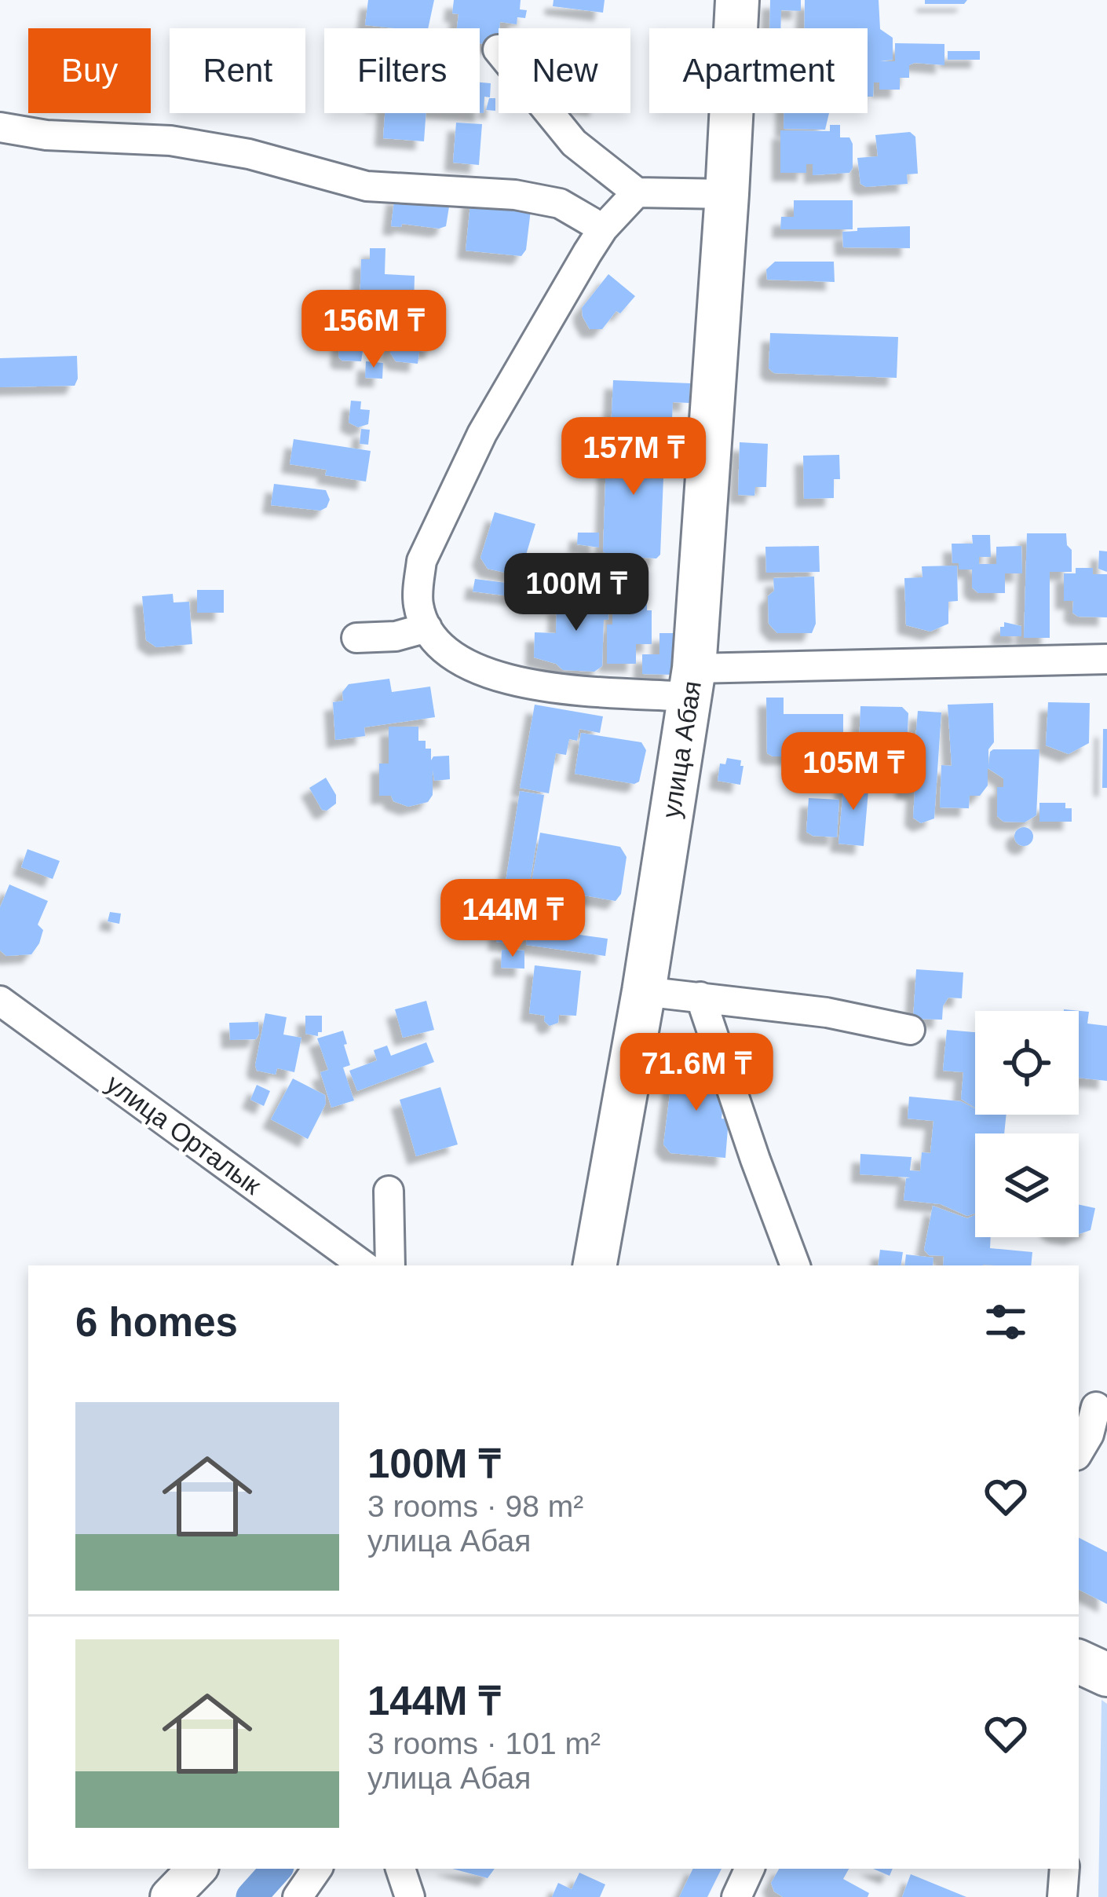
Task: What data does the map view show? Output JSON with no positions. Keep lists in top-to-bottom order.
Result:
{
  "streets": {
    "main road": ["улица Абая"],
    "street": ["улица Орталык"]
  },
  "page": {
    "chip": [
      "Buy",
      "Rent",
      "Filters",
      "New",
      "Apartment"
    ],
    "price": [
      "156M ₸",
      "157M ₸",
      "100M ₸",
      "105M ₸",
      "144M ₸",
      "71.6M ₸"
    ],
    "heading": "6 homes",
    "list": [
      {
        "name": "100M ₸",
        "note": "3 rooms · 98 m² · улица Абая"
      },
      {
        "name": "144M ₸",
        "note": "3 rooms · 101 m² · улица Абая"
      }
    ]
  }
}
